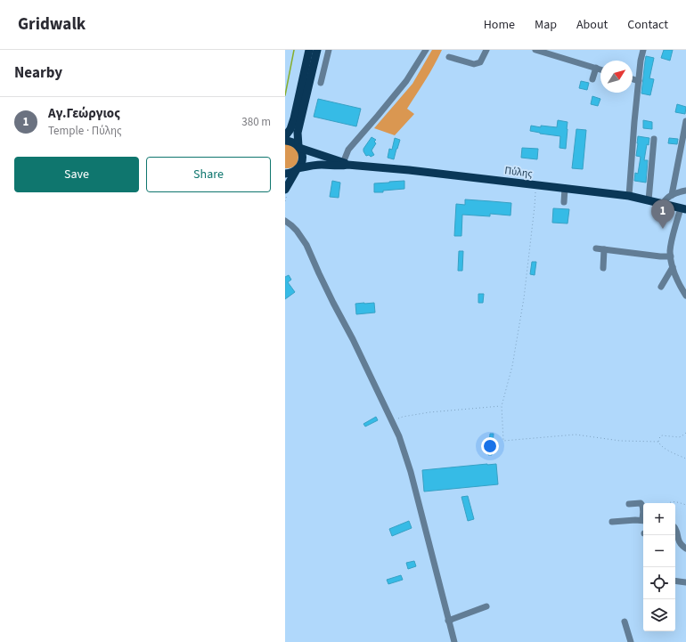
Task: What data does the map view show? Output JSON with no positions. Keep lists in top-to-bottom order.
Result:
{
  "streets": {
    "main road": ["Πύλης"]
  },
  "north": "top right",
  "page": {
    "header": "Gridwalk",
    "nav": [
      "Home",
      "Map",
      "About",
      "Contact"
    ],
    "heading": "Nearby",
    "list": [
      {
        "mark": "1",
        "name": "Αγ.Γεώργιος",
        "note": "Temple · Πύλης",
        "value": "380 m"
      }
    ],
    "buttons": ["Save", "Share"],
    "pins": "1",
    "map_buttons": ["+", "−"]
  }
}
